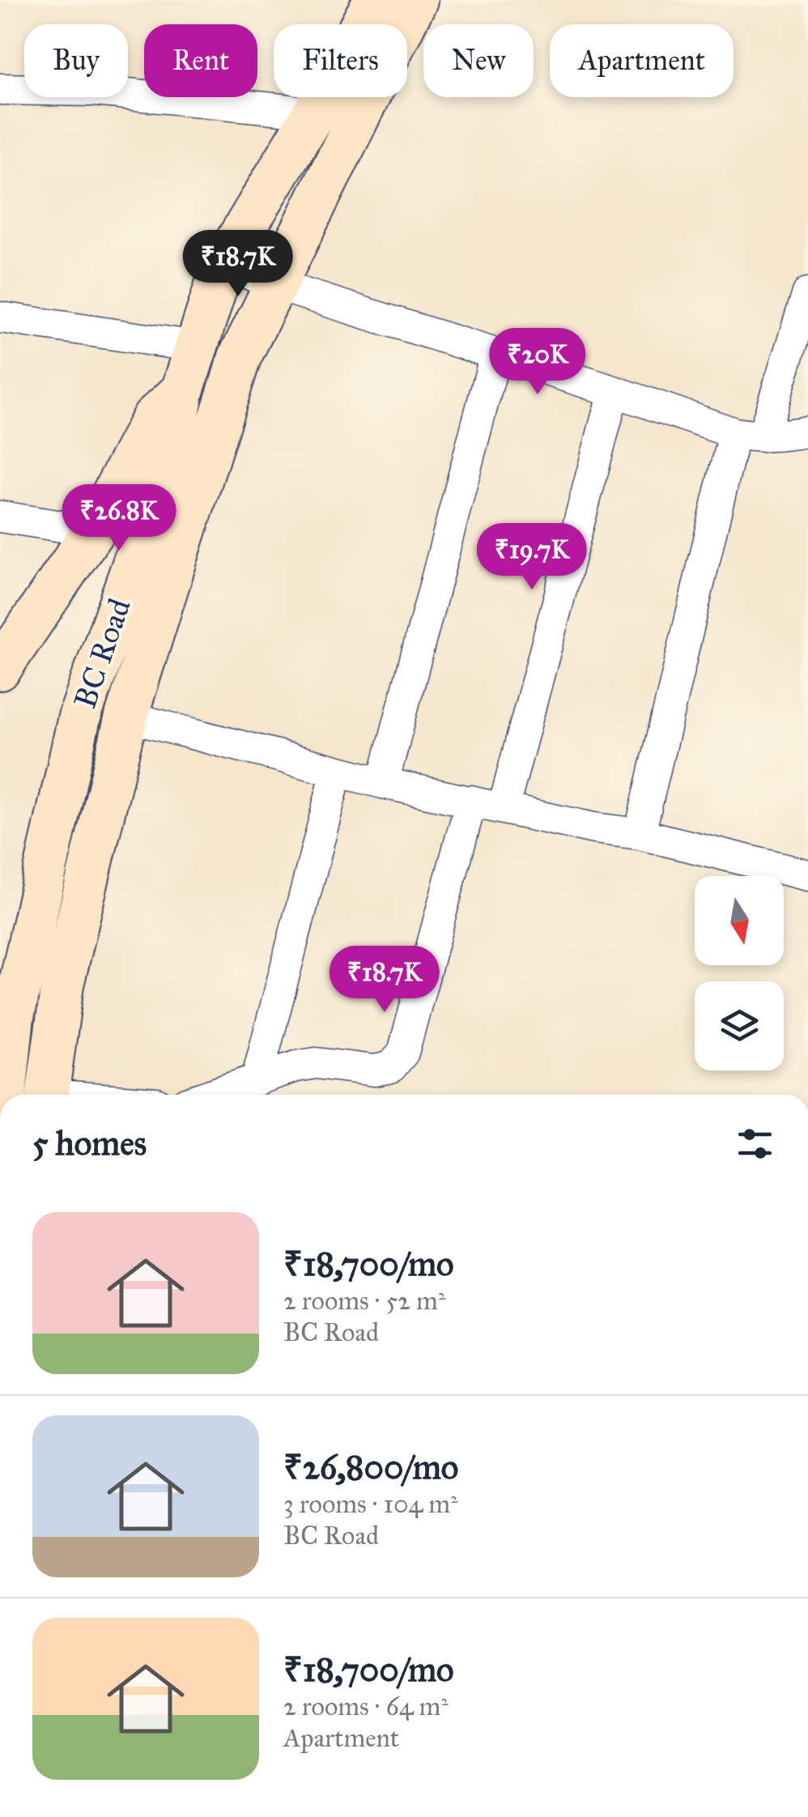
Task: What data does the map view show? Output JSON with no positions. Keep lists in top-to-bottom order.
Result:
{
  "streets": {
    "street": ["BC Road"]
  },
  "north": "bottom",
  "page": {
    "chip": [
      "Buy",
      "Rent",
      "Filters",
      "New",
      "Apartment"
    ],
    "price": [
      "₹18.7K",
      "₹20K",
      "₹26.8K",
      "₹19.7K",
      "₹18.7K"
    ],
    "heading": "5 homes",
    "list": [
      {
        "name": "₹18,700/mo",
        "note": "2 rooms · 52 m² · BC Road"
      },
      {
        "name": "₹26,800/mo",
        "note": "3 rooms · 104 m² · BC Road"
      },
      {
        "name": "₹18,700/mo",
        "note": "2 rooms · 64 m² · Apartment"
      }
    ]
  }
}
